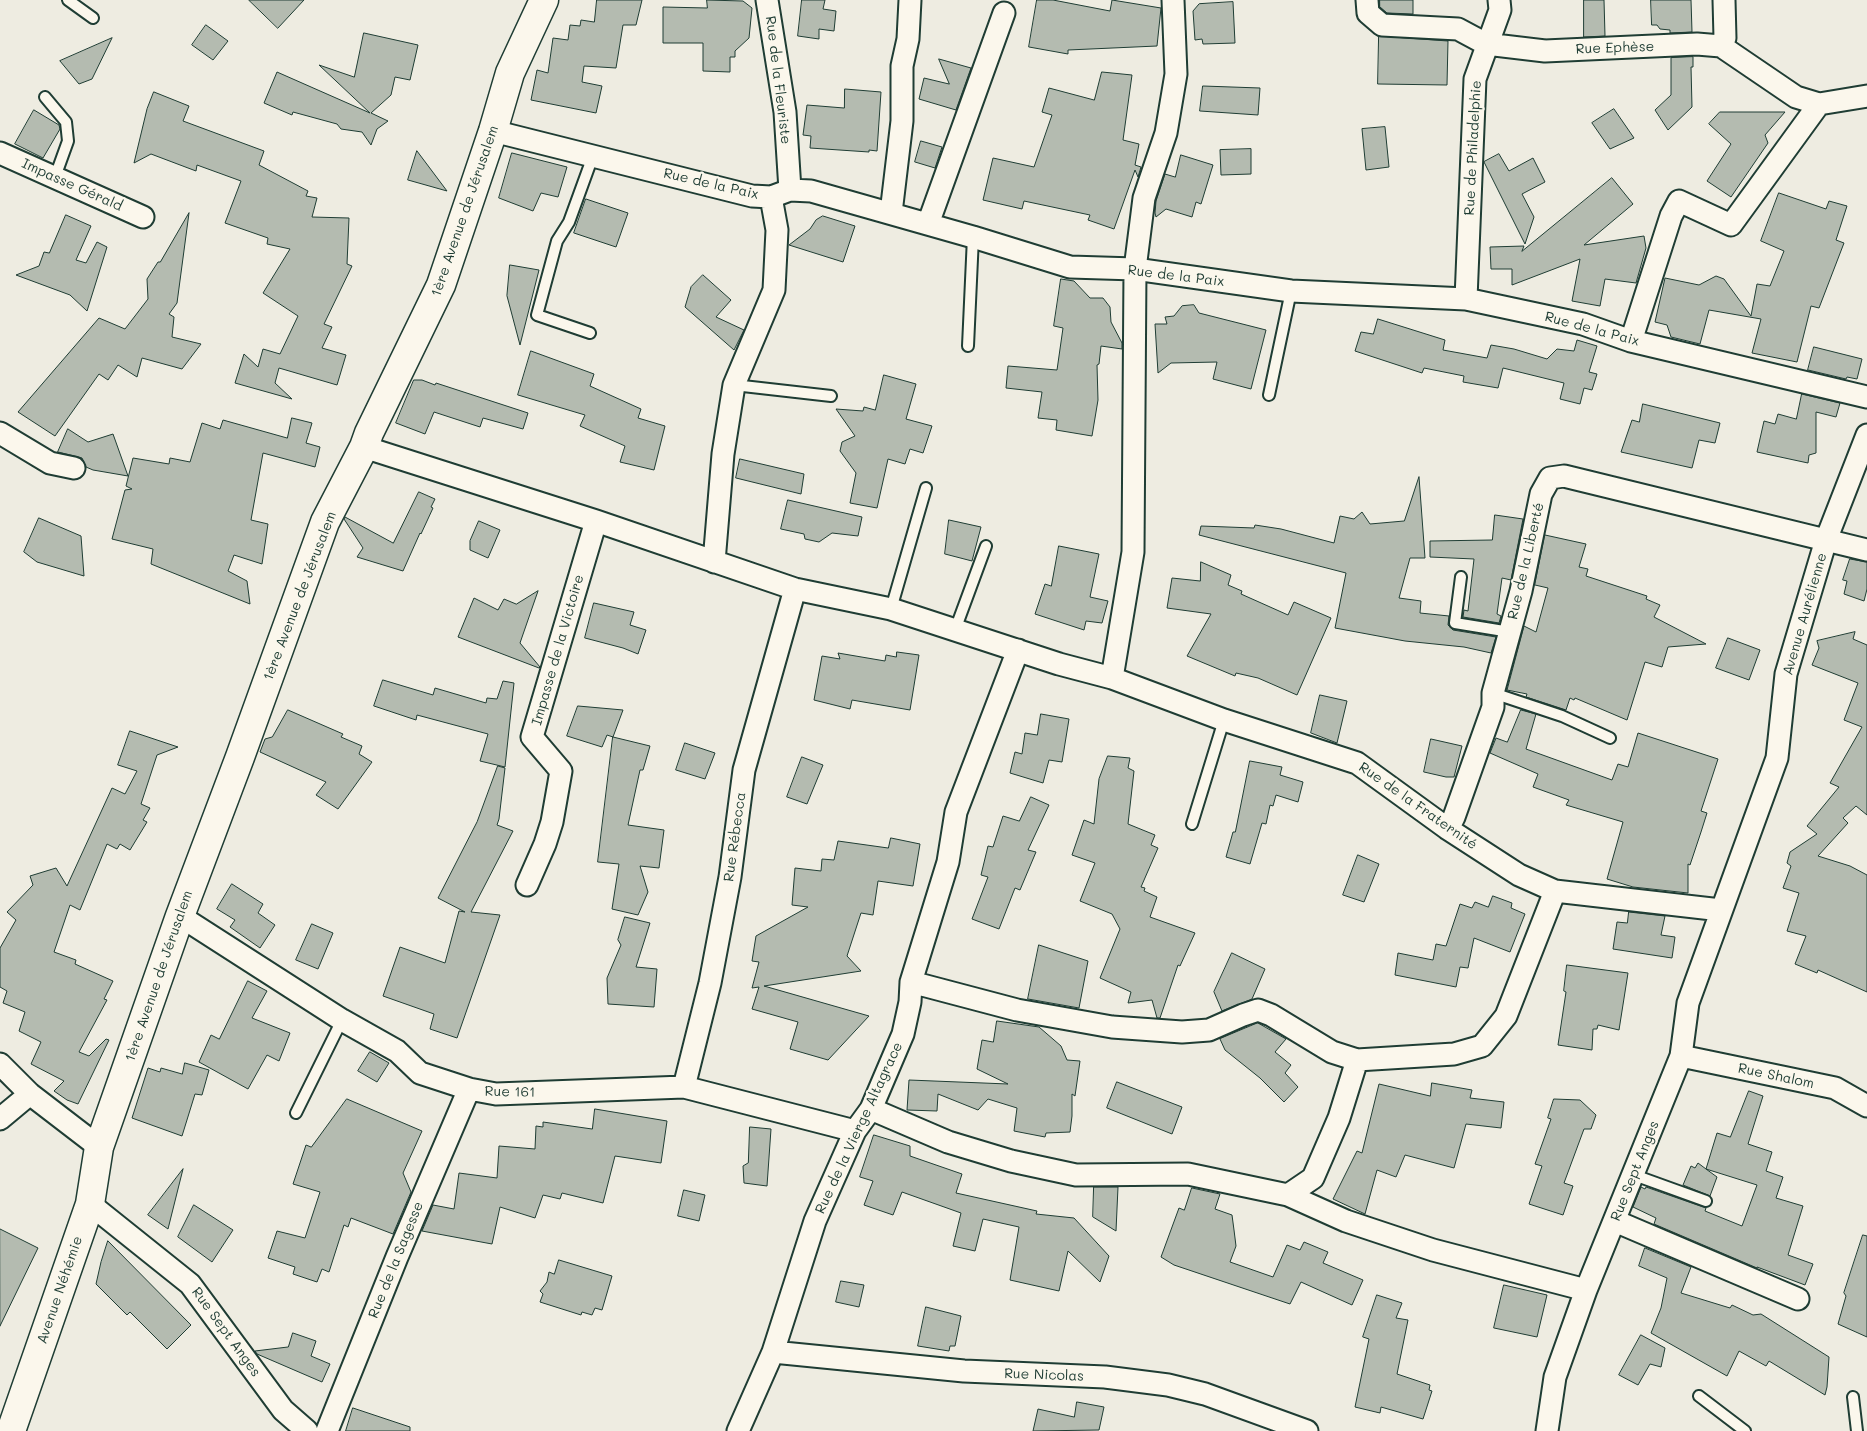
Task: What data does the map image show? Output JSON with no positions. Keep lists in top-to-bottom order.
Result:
{
  "streets": {
    "street": [
      "Rue Ephèse",
      "Rue de la Fleuriste",
      "Rue de Philadelphie",
      "Rue de la Paix",
      "Impasse Gérald",
      "1ère Avenue de Jérusalem",
      "Rue de la Liberté",
      "Avenue Aurélienne",
      "Impasse de la Victoire",
      "Rue de la Fraternité",
      "Rue Rébecca",
      "Rue Shalom",
      "Rue 161",
      "Rue de la Vierge Altagrace",
      "Rue Sept Anges",
      "Rue de la Sagesse",
      "Avenue Néhémie",
      "Rue Nicolas"
    ]
  },
  "crossings": [
    ["Rue Ephèse", "Rue de Philadelphie"],
    ["Rue de la Fleuriste", "Rue de la Paix"],
    ["Rue de la Fleuriste", "Rue de la Fraternité"],
    ["Rue de Philadelphie", "Rue de la Paix"],
    ["Rue de la Paix", "1ère Avenue de Jérusalem"],
    ["1ère Avenue de Jérusalem", "Rue de la Fraternité"],
    ["1ère Avenue de Jérusalem", "Rue 161"],
    ["1ère Avenue de Jérusalem", "Avenue Néhémie"],
    ["Rue de la Liberté", "Avenue Aurélienne"],
    ["Rue de la Liberté", "Rue de la Fraternité"],
    ["Avenue Aurélienne", "Rue de la Fraternité"],
    ["Avenue Aurélienne", "Rue Sept Anges"],
    ["Impasse de la Victoire", "Rue de la Fraternité"],
    ["Rue de la Fraternité", "Rue Rébecca"],
    ["Rue de la Fraternité", "Rue de la Vierge Altagrace"],
    ["Rue de la Fraternité", "Rue Sept Anges"],
    ["Rue Rébecca", "Rue 161"],
    ["Rue Shalom", "Rue Sept Anges"],
    ["Rue 161", "Rue de la Vierge Altagrace"],
    ["Rue 161", "Rue de la Sagesse"],
    ["Rue de la Vierge Altagrace", "Rue Nicolas"],
    ["Rue Sept Anges", "Avenue Néhémie"]
  ]
}
